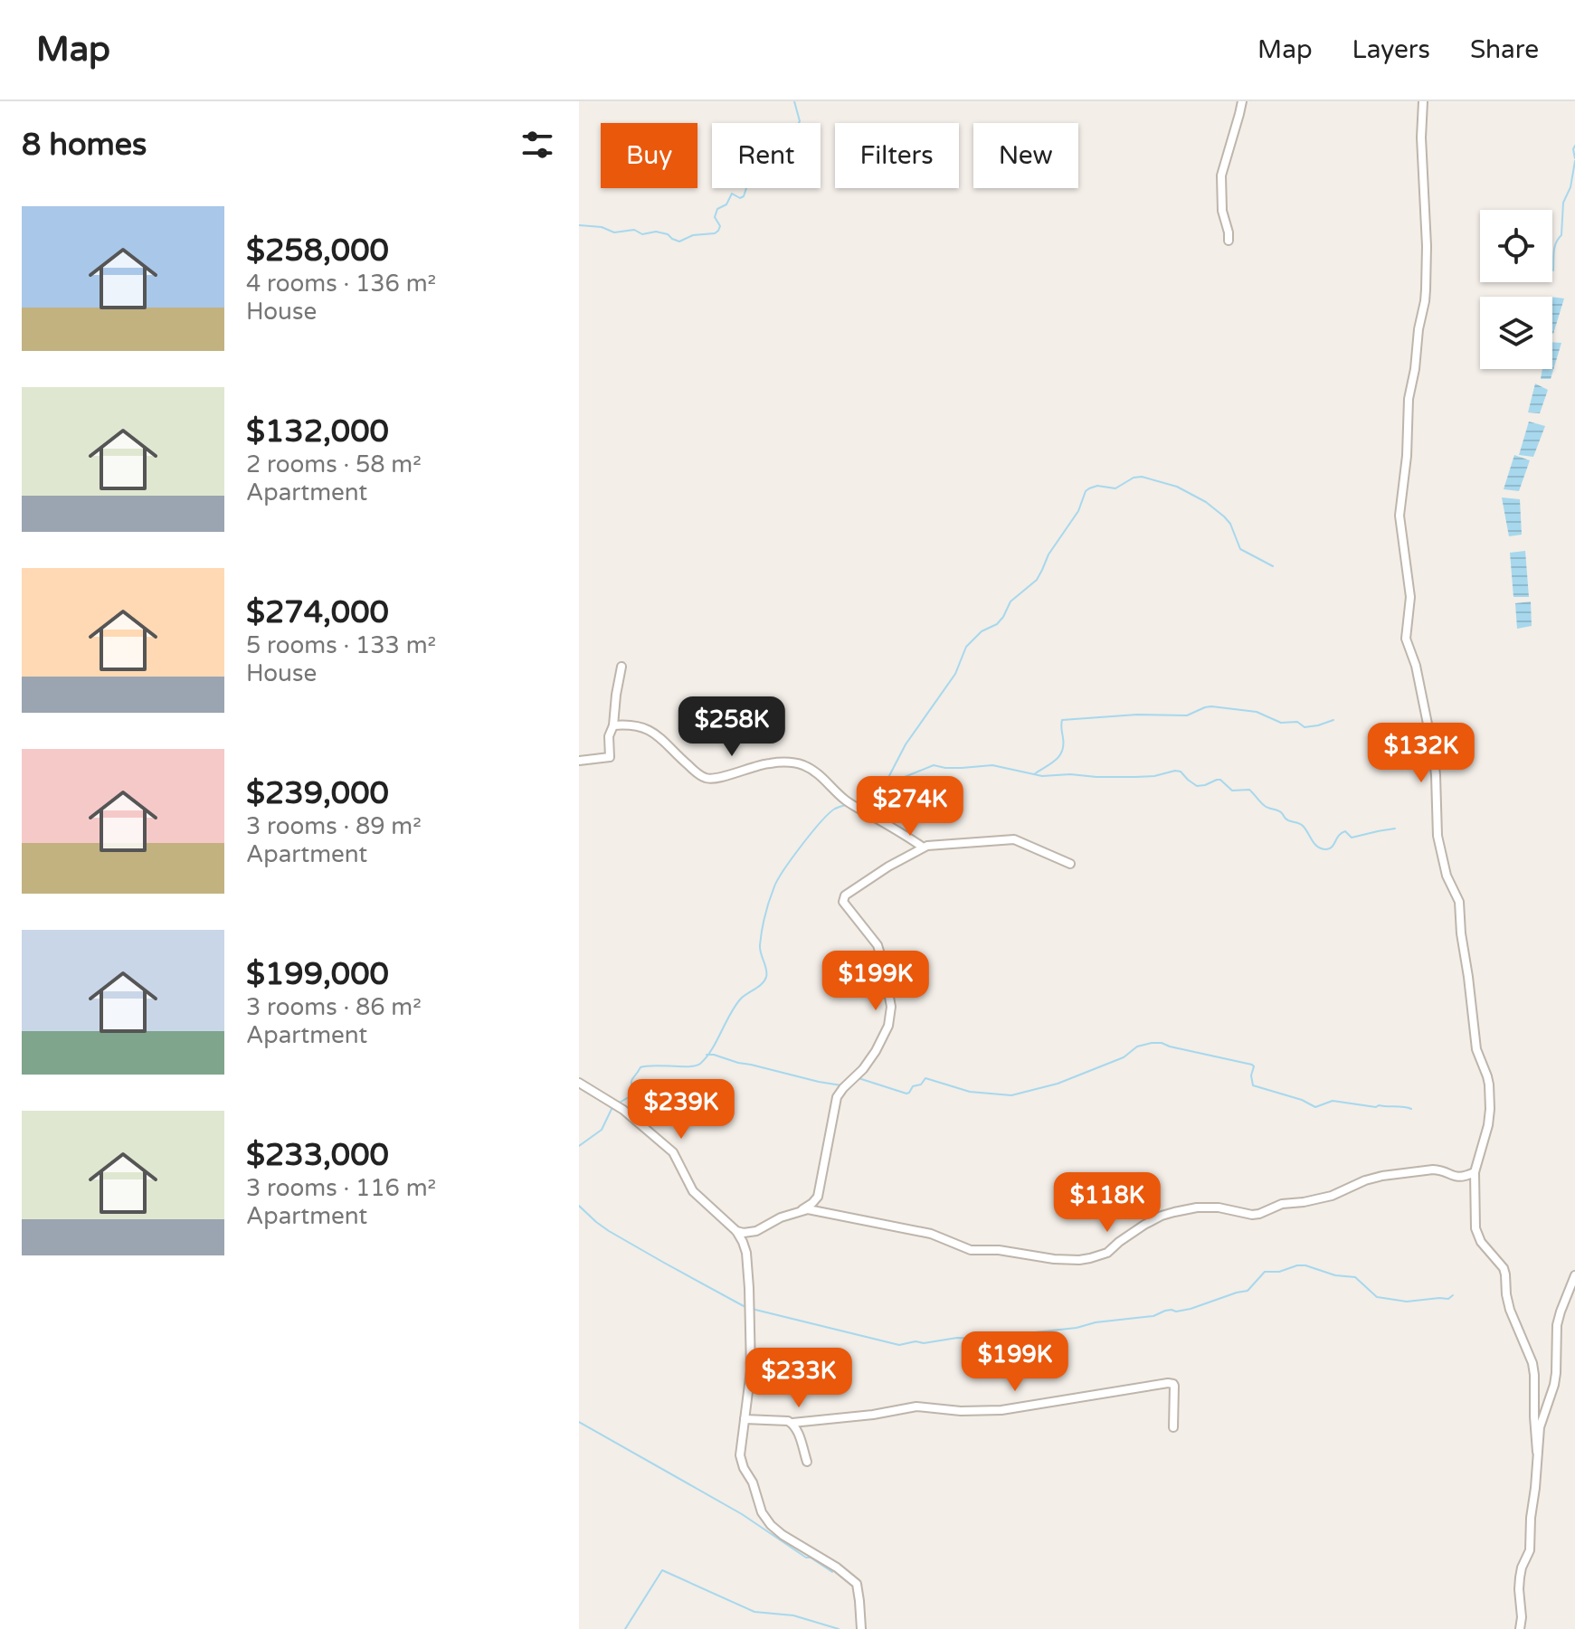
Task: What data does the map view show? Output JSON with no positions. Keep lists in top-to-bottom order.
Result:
{
  "page": {
    "header": "Map",
    "nav": ["Map", "Layers", "Share"],
    "heading": "8 homes",
    "chip": [
      "Buy",
      "Rent",
      "Filters",
      "New"
    ],
    "list": [
      {
        "name": "$258,000",
        "note": "4 rooms · 136 m² · House"
      },
      {
        "name": "$132,000",
        "note": "2 rooms · 58 m² · Apartment"
      },
      {
        "name": "$274,000",
        "note": "5 rooms · 133 m² · House"
      },
      {
        "name": "$239,000",
        "note": "3 rooms · 89 m² · Apartment"
      },
      {
        "name": "$199,000",
        "note": "3 rooms · 86 m² · Apartment"
      },
      {
        "name": "$233,000",
        "note": "3 rooms · 116 m² · Apartment"
      }
    ],
    "price": [
      "$258K",
      "$132K",
      "$274K",
      "$199K",
      "$239K",
      "$118K",
      "$199K",
      "$233K"
    ]
  }
}
